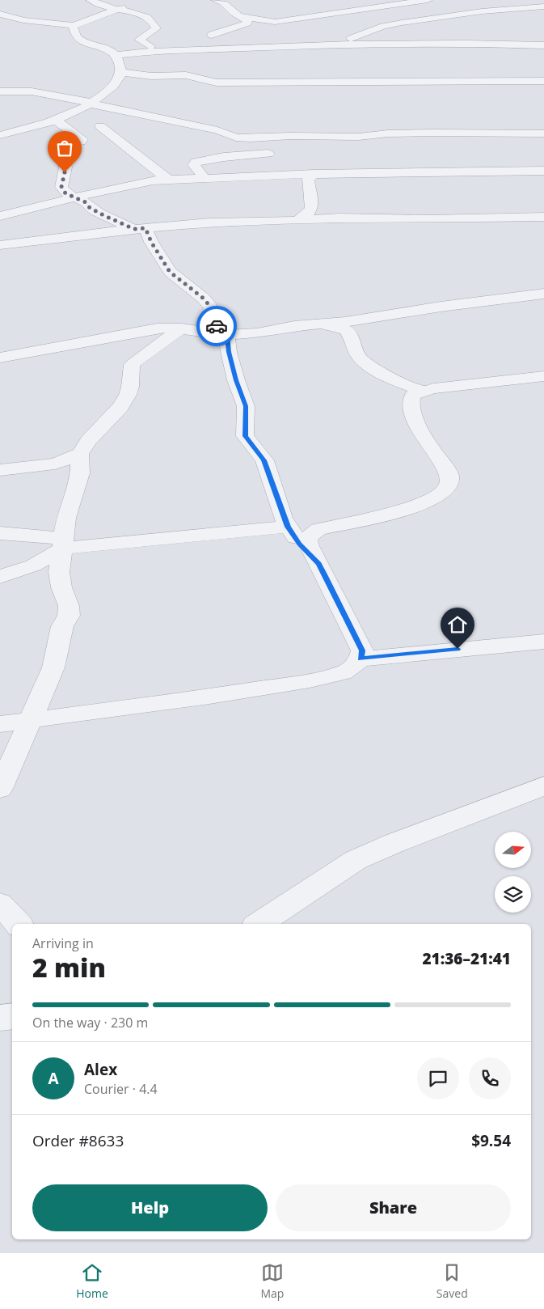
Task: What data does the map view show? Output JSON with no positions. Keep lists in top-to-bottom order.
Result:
{
  "north": "right",
  "page": {
    "heading": ["2 min", "Arriving in", "21:36–21:41"],
    "panel": [
      "Alex",
      "Courier · 4.4",
      "Order #8633",
      "$9.54"
    ],
    "bar": "On the way · 230 m",
    "round": "A",
    "buttons": ["Help", "Share"],
    "tabs": ["Home", "Map", "Saved"]
  }
}
